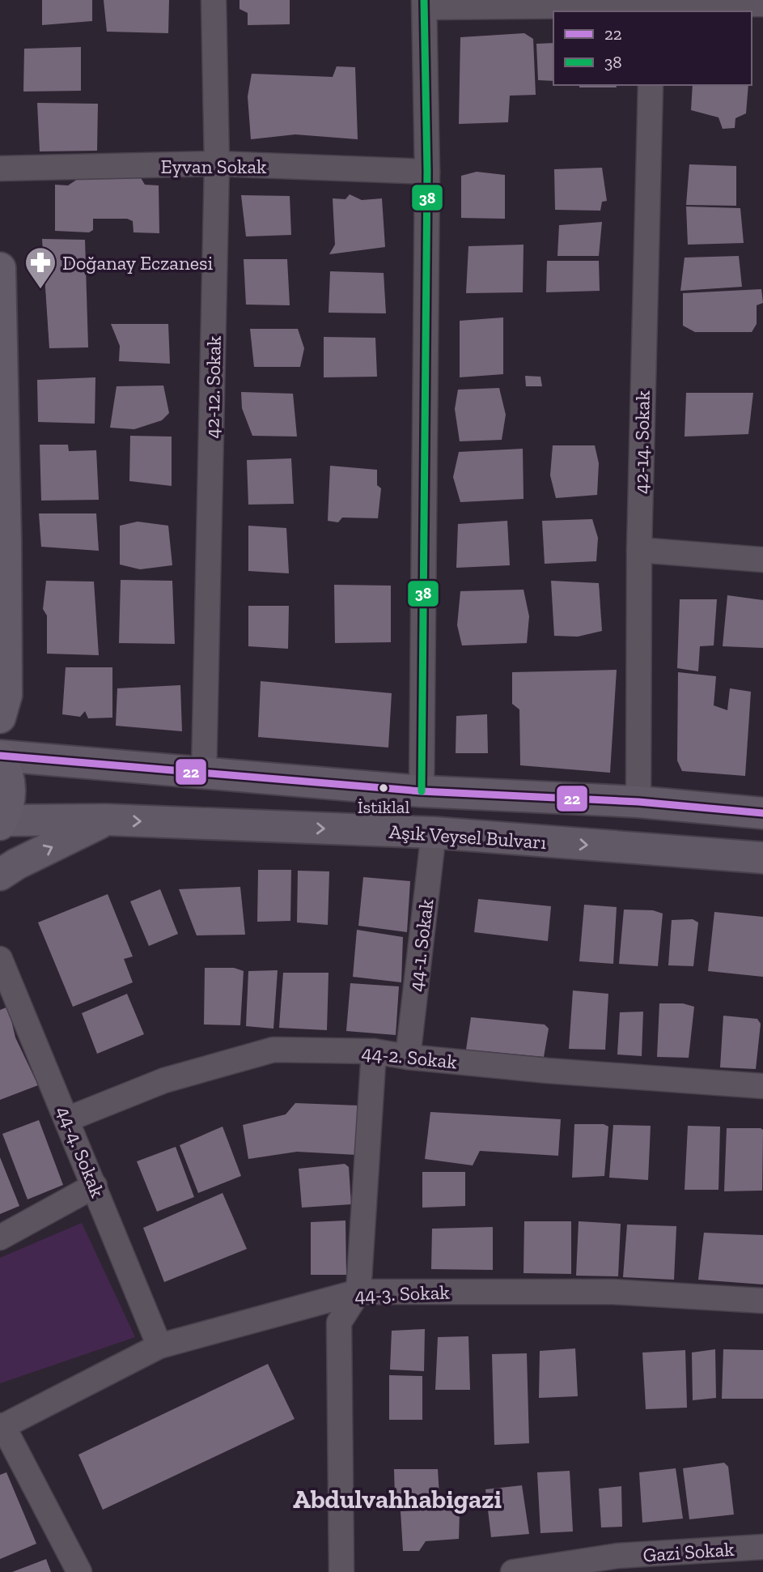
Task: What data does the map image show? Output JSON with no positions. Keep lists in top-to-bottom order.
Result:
{
  "streets": {
    "main road": ["Aşık Veysel Bulvarı"],
    "street": [
      "Eyvan Sokak",
      "42-12. Sokak",
      "42-14. Sokak",
      "44-1. Sokak",
      "44-2. Sokak",
      "44-4. Sokak",
      "44-3. Sokak",
      "Gazi Sokak"
    ]
  },
  "crossings": [
    ["Eyvan Sokak", "42-12. Sokak"],
    ["Aşık Veysel Bulvarı", "44-1. Sokak"],
    ["44-1. Sokak", "44-2. Sokak"],
    ["44-2. Sokak", "44-4. Sokak"],
    ["44-4. Sokak", "44-3. Sokak"]
  ],
  "districts": ["Abdulvahhabigazi"],
  "places": {
    "pharmacy": ["Doğanay Eczanesi"],
    "other": ["İstiklal"]
  },
  "lines": ["transit line 38", "transit line 22"],
  "legend": ["22", "38"]
}
